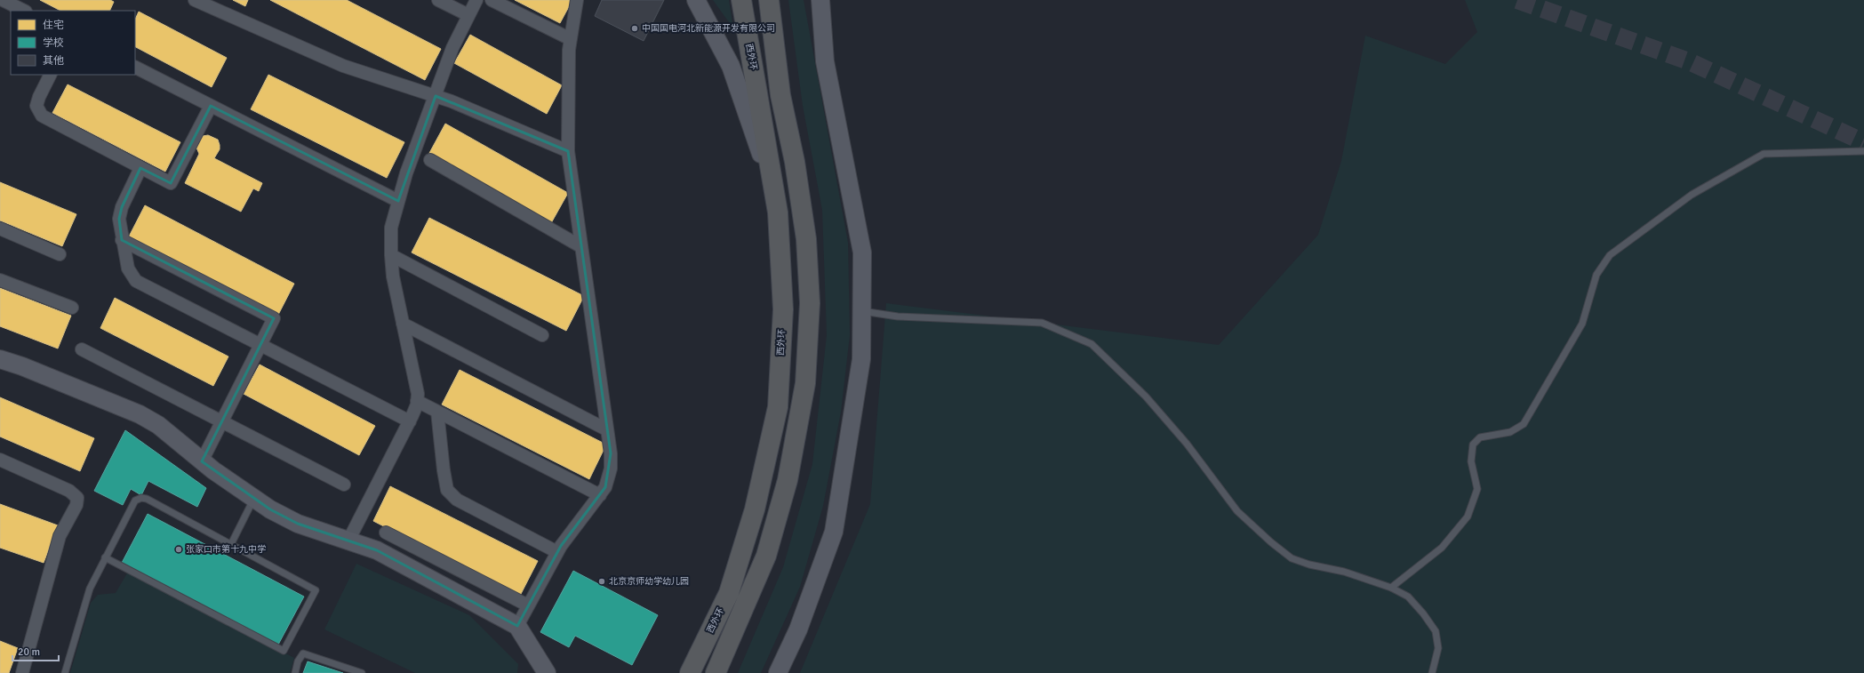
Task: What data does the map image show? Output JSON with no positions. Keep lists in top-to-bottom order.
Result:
{
  "streets": {
    "highway": ["西外环"]
  },
  "places": ["中国国电河北新能源开发有限公司", "张家口市第十九中学", "北京京师幼学幼儿园"],
  "legend": ["住宅", "学校", "其他"],
  "scale_bar": "20 m"
}
